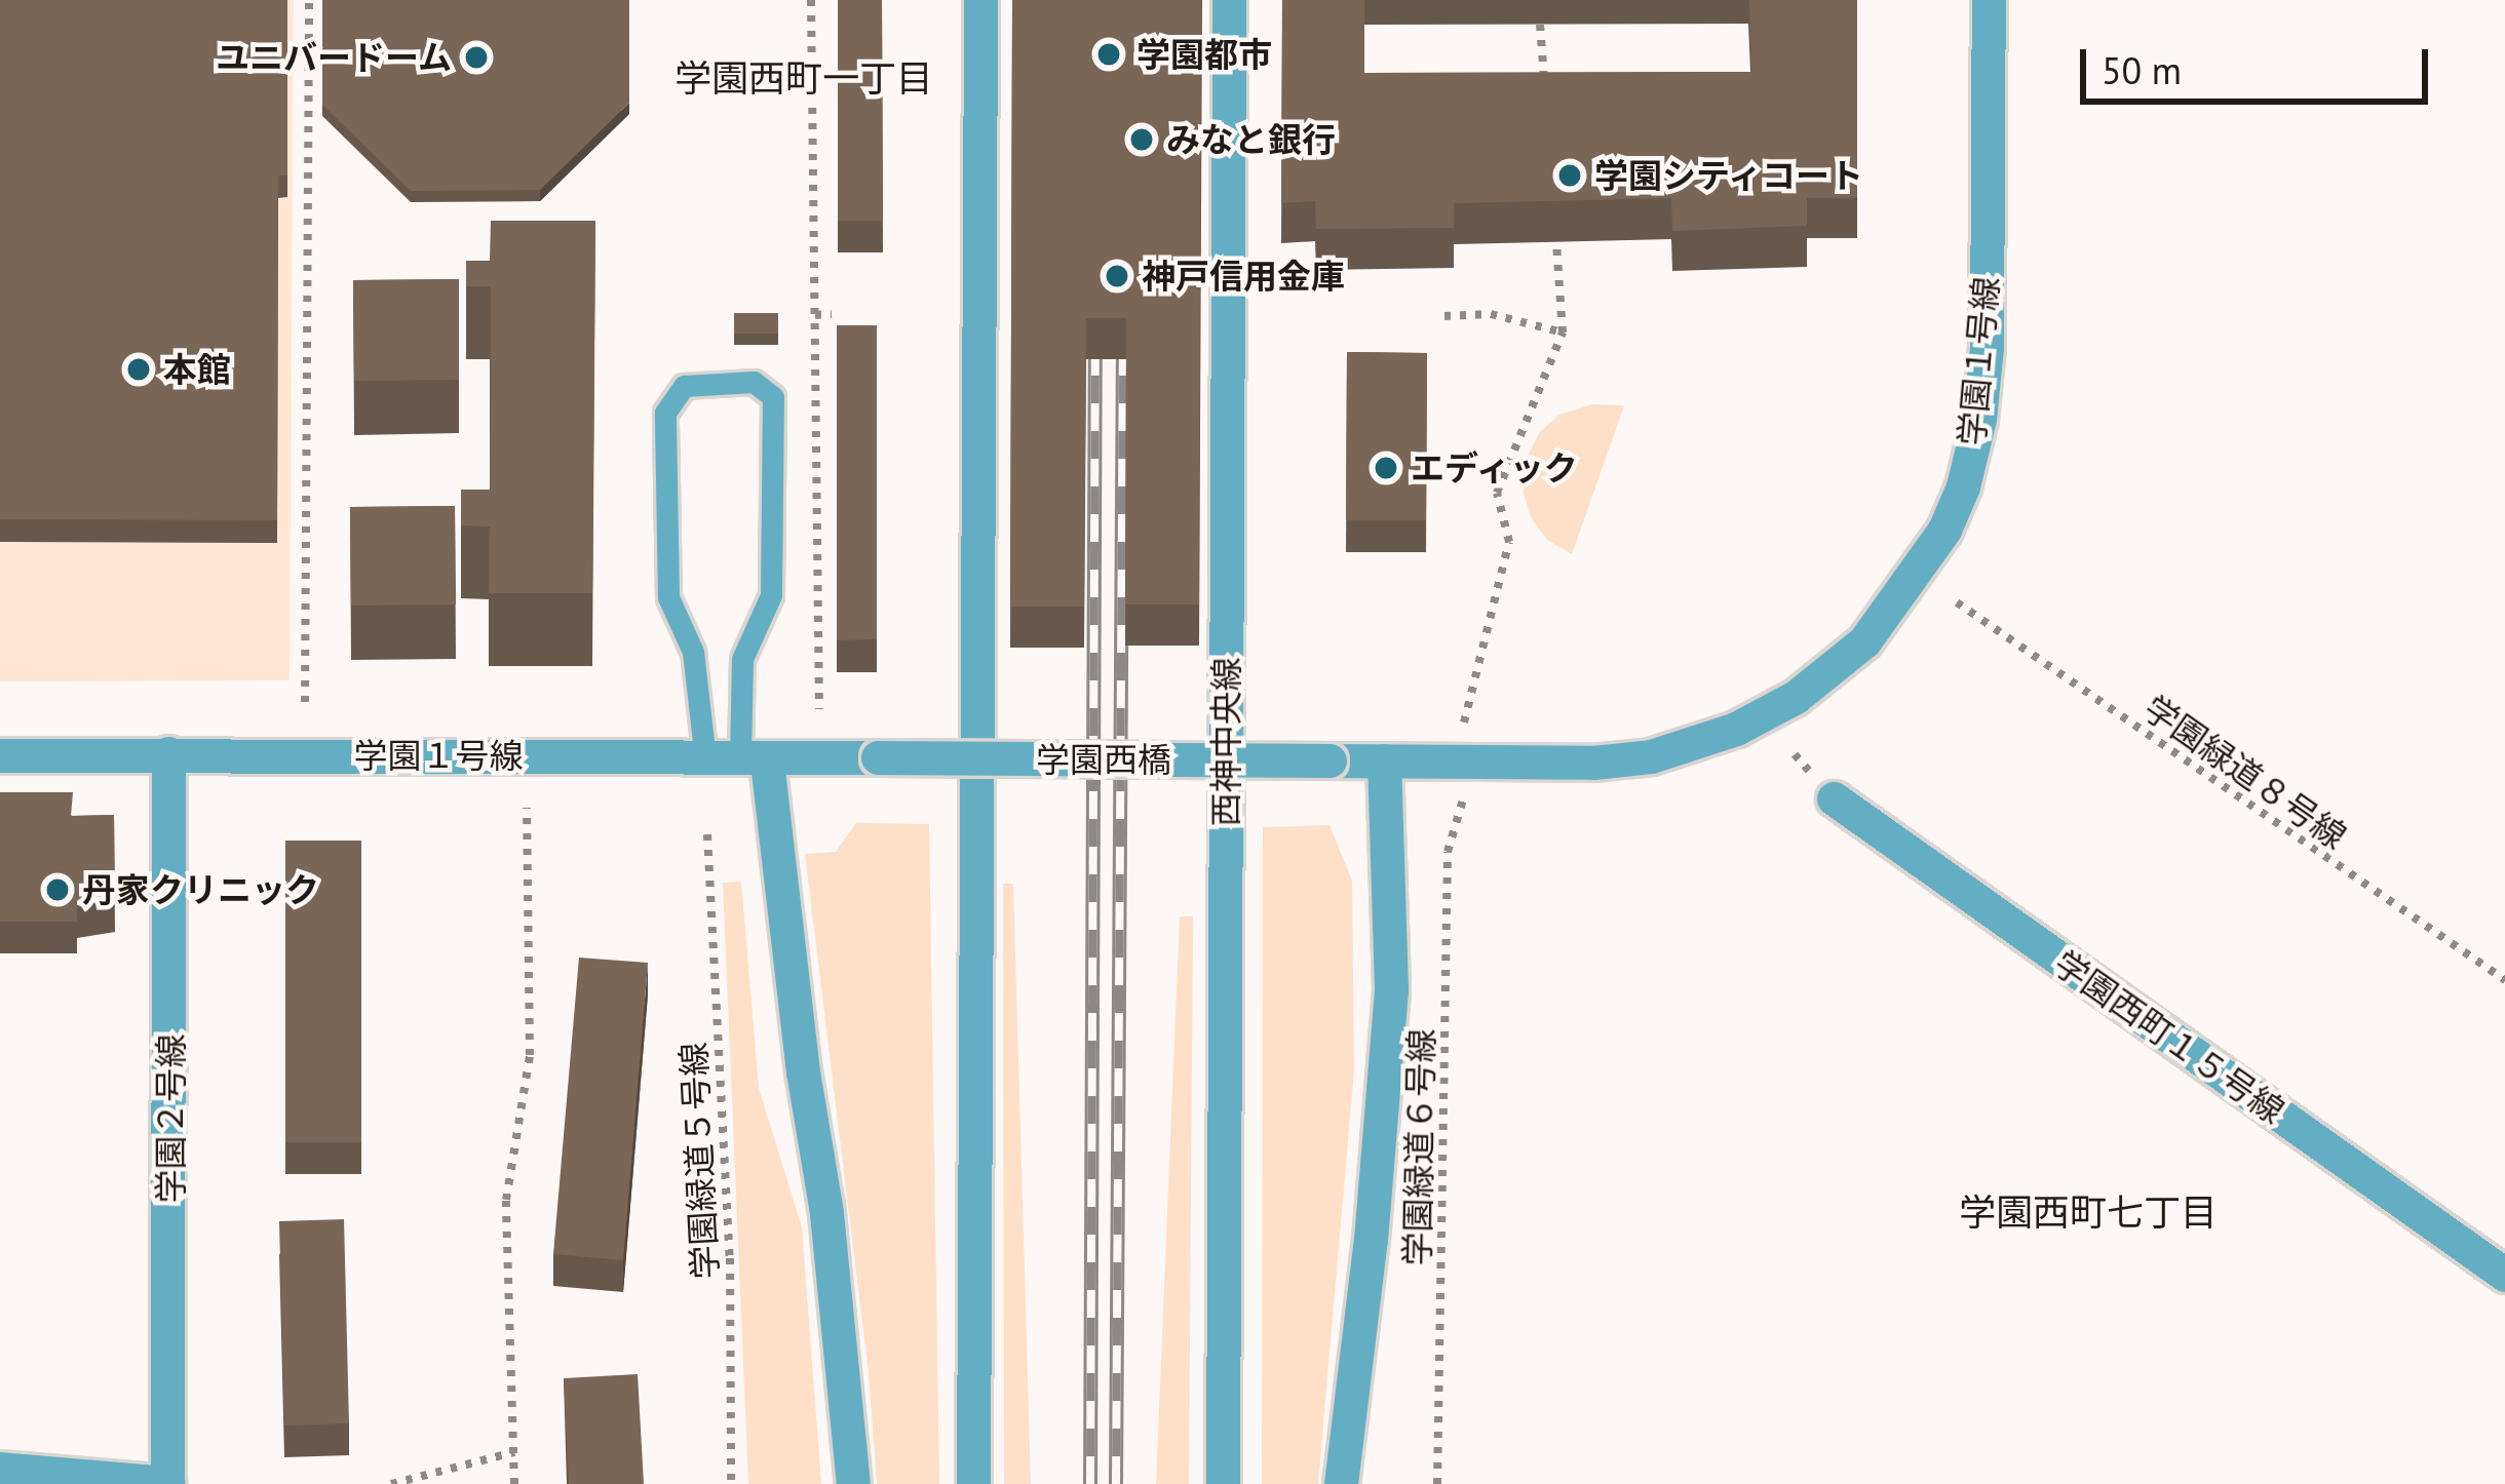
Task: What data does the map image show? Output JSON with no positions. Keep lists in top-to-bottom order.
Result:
{
  "streets": {
    "street": [
      "学園１号線",
      "西神中央線",
      "学園西橋",
      "学園西町１５号線",
      "学園２号線"
    ],
    "path": ["学園緑道８号線", "学園緑道６号線", "学園緑道５号線"]
  },
  "crossings": [
    ["学園１号線", "学園西橋"],
    ["学園１号線", "学園２号線"]
  ],
  "districts": ["学園西町一丁目", "学園西町七丁目"],
  "places": [
    "学園都市",
    "ユニバードーム",
    "みなと銀行",
    "学園シティコート",
    "神戸信用金庫",
    "本館",
    "エディック",
    "丹家クリニック"
  ],
  "scale_bar": "50 m"
}
